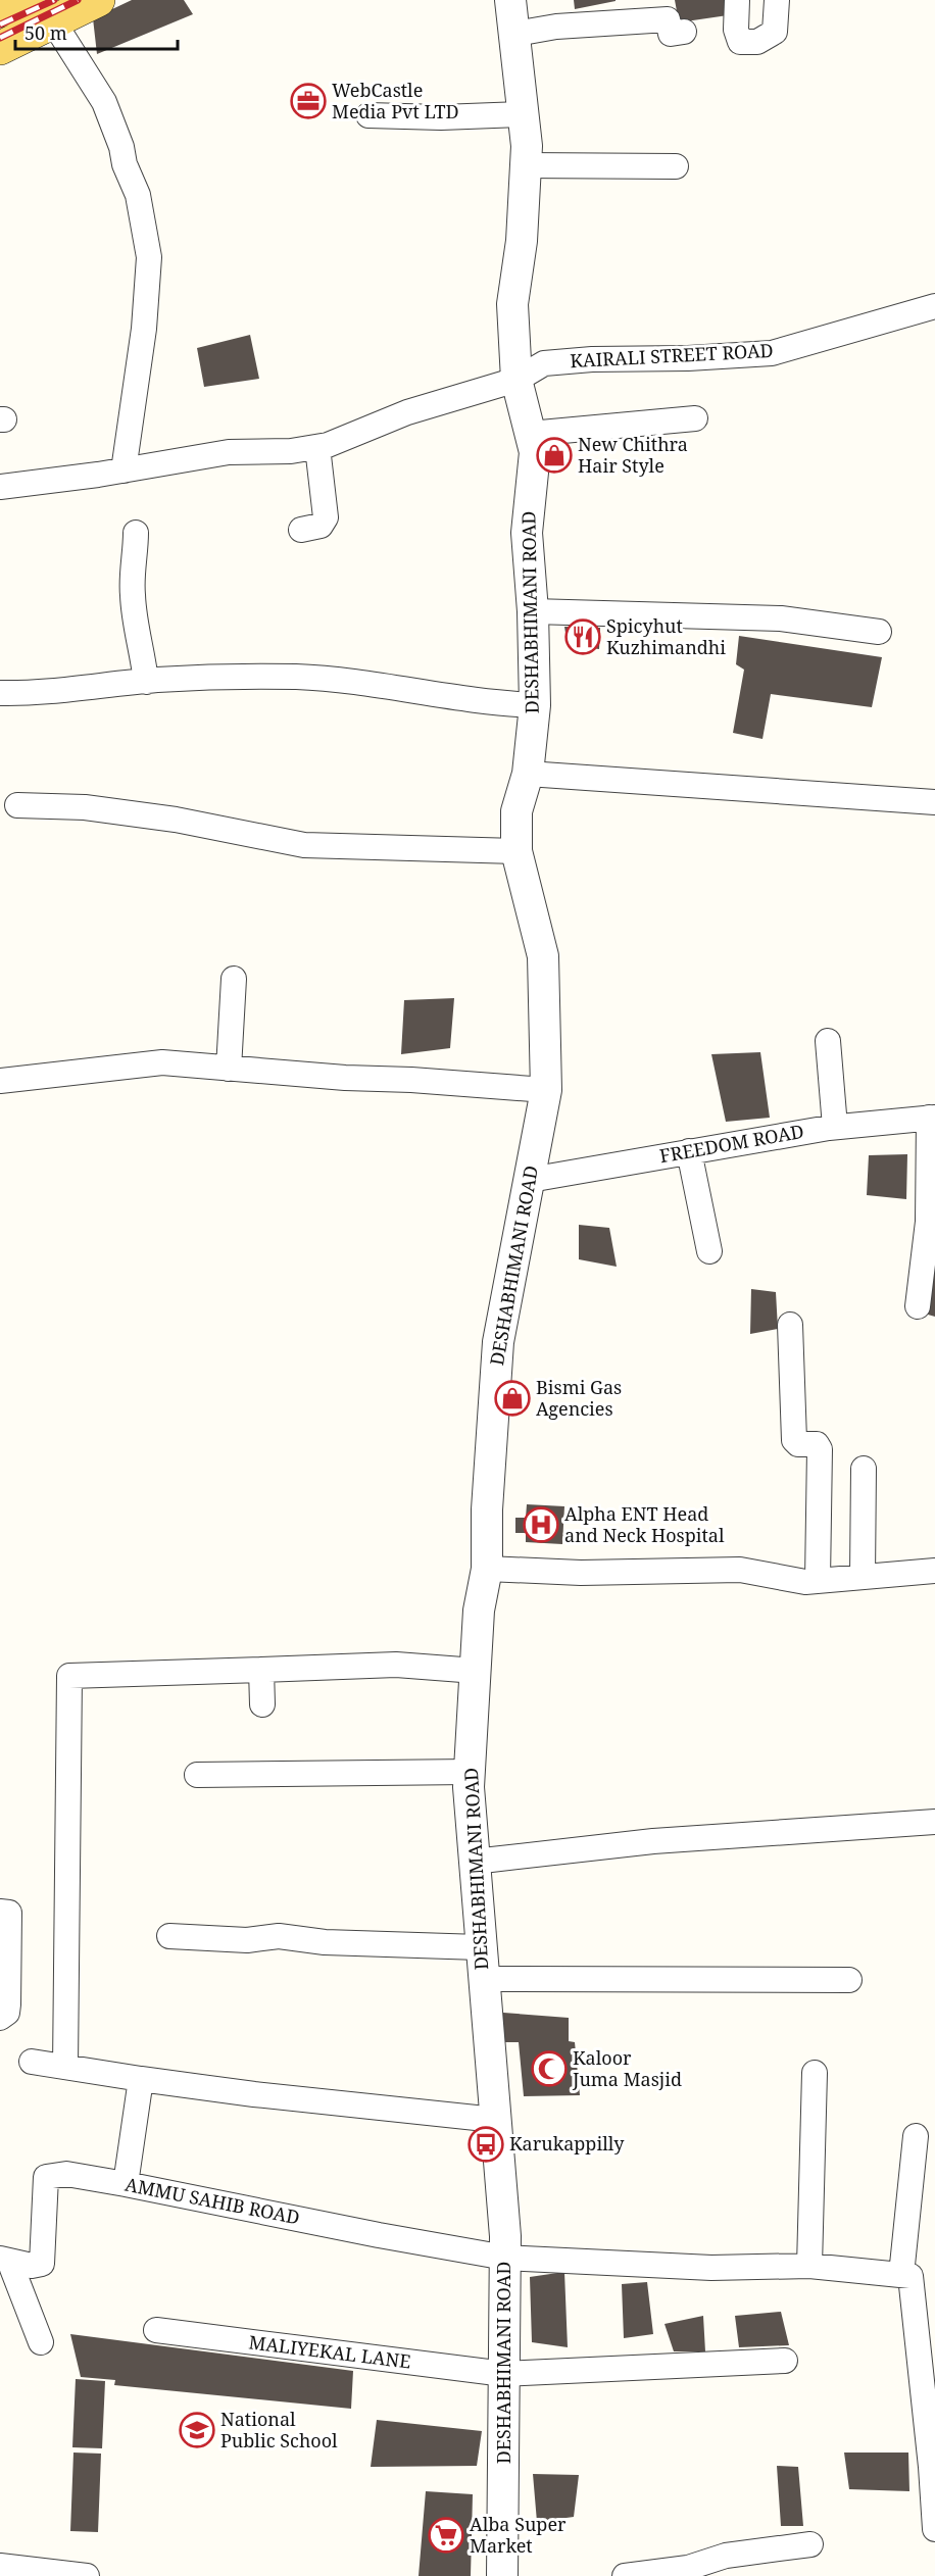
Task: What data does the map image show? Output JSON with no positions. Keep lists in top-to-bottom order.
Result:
{
  "streets": {
    "street": [
      "KAIRALI STREET ROAD",
      "DESHABHIMANI ROAD",
      "FREEDOM ROAD",
      "AMMU SAHIB ROAD",
      "MALIYEKAL LANE"
    ]
  },
  "crossings": [
    ["KAIRALI STREET ROAD", "DESHABHIMANI ROAD"],
    ["DESHABHIMANI ROAD", "FREEDOM ROAD"],
    ["DESHABHIMANI ROAD", "AMMU SAHIB ROAD"],
    ["DESHABHIMANI ROAD", "MALIYEKAL LANE"]
  ],
  "places": {
    "office": ["WebCastle Media Pvt LTD"],
    "shop": ["New Chithra Hair Style", "Bismi Gas Agencies"],
    "restaurant": ["Spicyhut Kuzhimandhi"],
    "hospital": ["Alpha ENT Head and Neck Hospital"],
    "mosque": ["Kaloor Juma Masjid"],
    "bus stop": ["Karukappilly"],
    "school or university": ["National Public School"],
    "supermarket": ["Alba Super Market"]
  },
  "scale_bar": "50 m"
}
